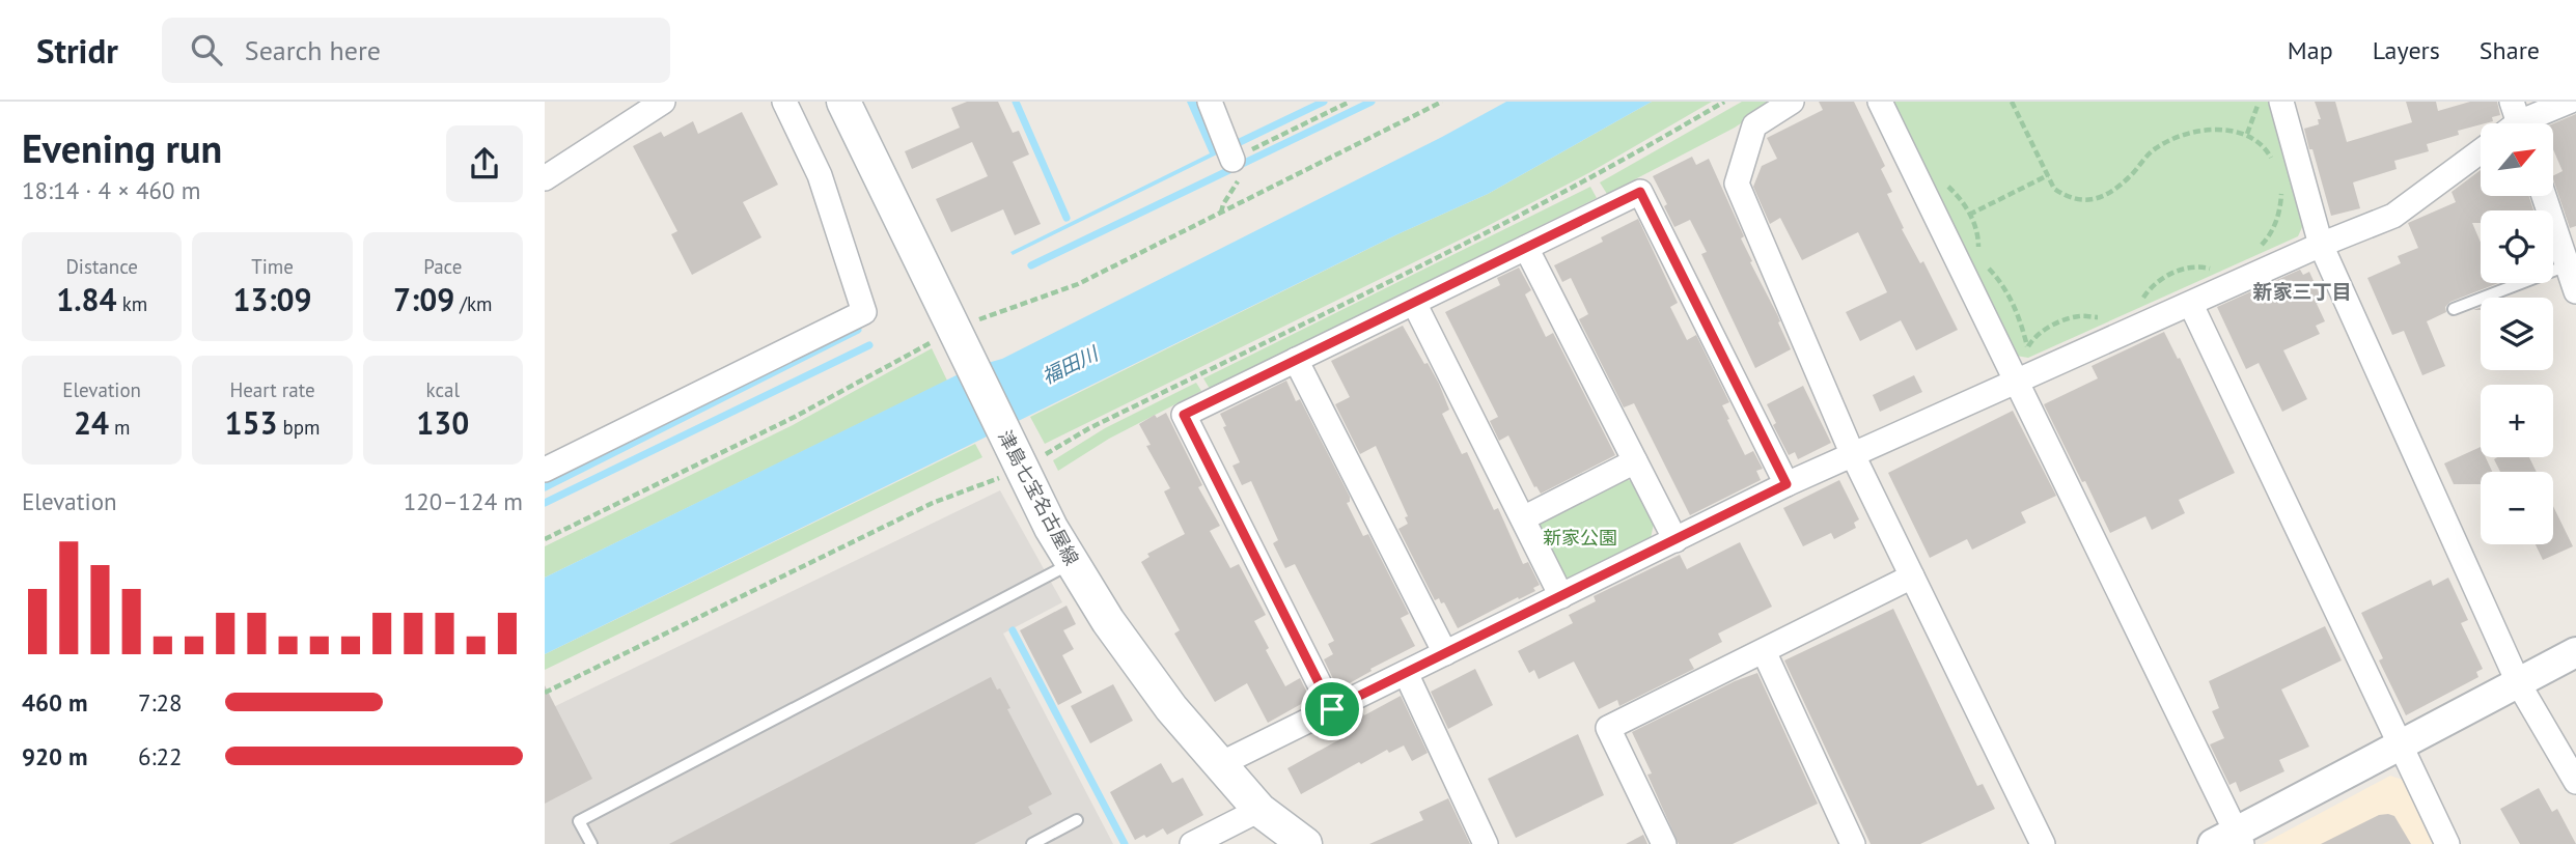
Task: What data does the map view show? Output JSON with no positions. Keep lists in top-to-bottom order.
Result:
{
  "streets": {
    "main road": ["津島七宝名古屋線"]
  },
  "districts": ["新家三丁目"],
  "water": ["福田川"],
  "parks": ["新家公園"],
  "north": "top right",
  "page": {
    "header": "Stridr",
    "search": "Search here",
    "nav": ["Map", "Layers", "Share"],
    "heading": ["Evening run", "18:14 · 4 × 460 m"],
    "map_buttons": ["+", "−"],
    "stats": [
      ["Distance", "1.84 km"],
      ["Time", "13:09"],
      ["Pace", "7:09 /km"],
      ["Elevation", "24 m"],
      ["Heart rate", "153 bpm"],
      ["kcal", "130"]
    ],
    "chart": ["Elevation", "120–124 m"],
    "list": [
      {
        "name": "460 m",
        "note": "7:28"
      },
      {
        "name": "920 m",
        "note": "6:22"
      }
    ]
  }
}
